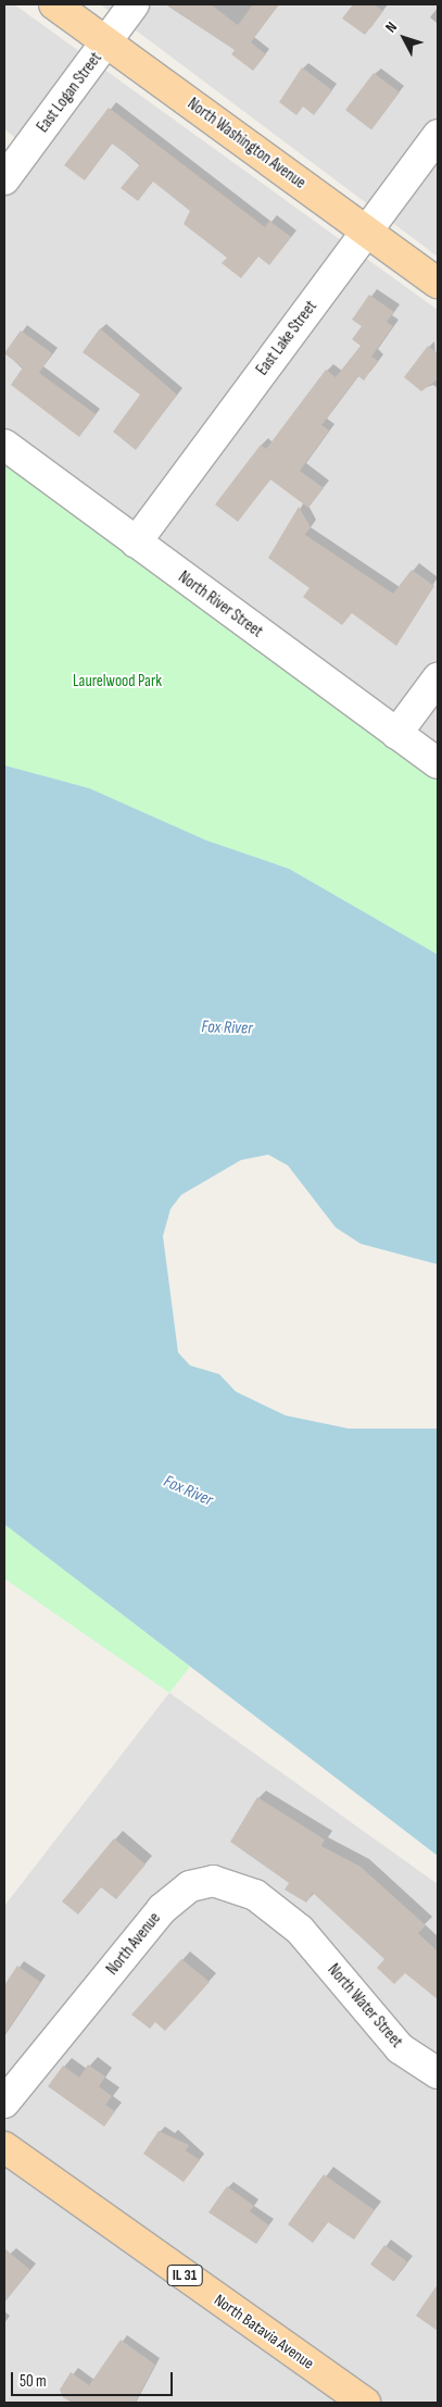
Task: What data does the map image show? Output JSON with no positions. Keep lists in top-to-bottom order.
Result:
{
  "streets": {
    "main road": ["North Washington Avenue", "IL 31", "North Batavia Avenue"],
    "street": [
      "East Logan Street",
      "East Lake Street",
      "North River Street",
      "North Avenue",
      "North Water Street"
    ]
  },
  "crossings": [
    ["East Logan Street", "North Washington Avenue"],
    ["North Washington Avenue", "East Lake Street"],
    ["East Lake Street", "North River Street"],
    ["North Avenue", "North Water Street"]
  ],
  "water": ["Fox River"],
  "parks": ["Laurelwood Park"],
  "scale_bar": "50 m",
  "north": "top left"
}
